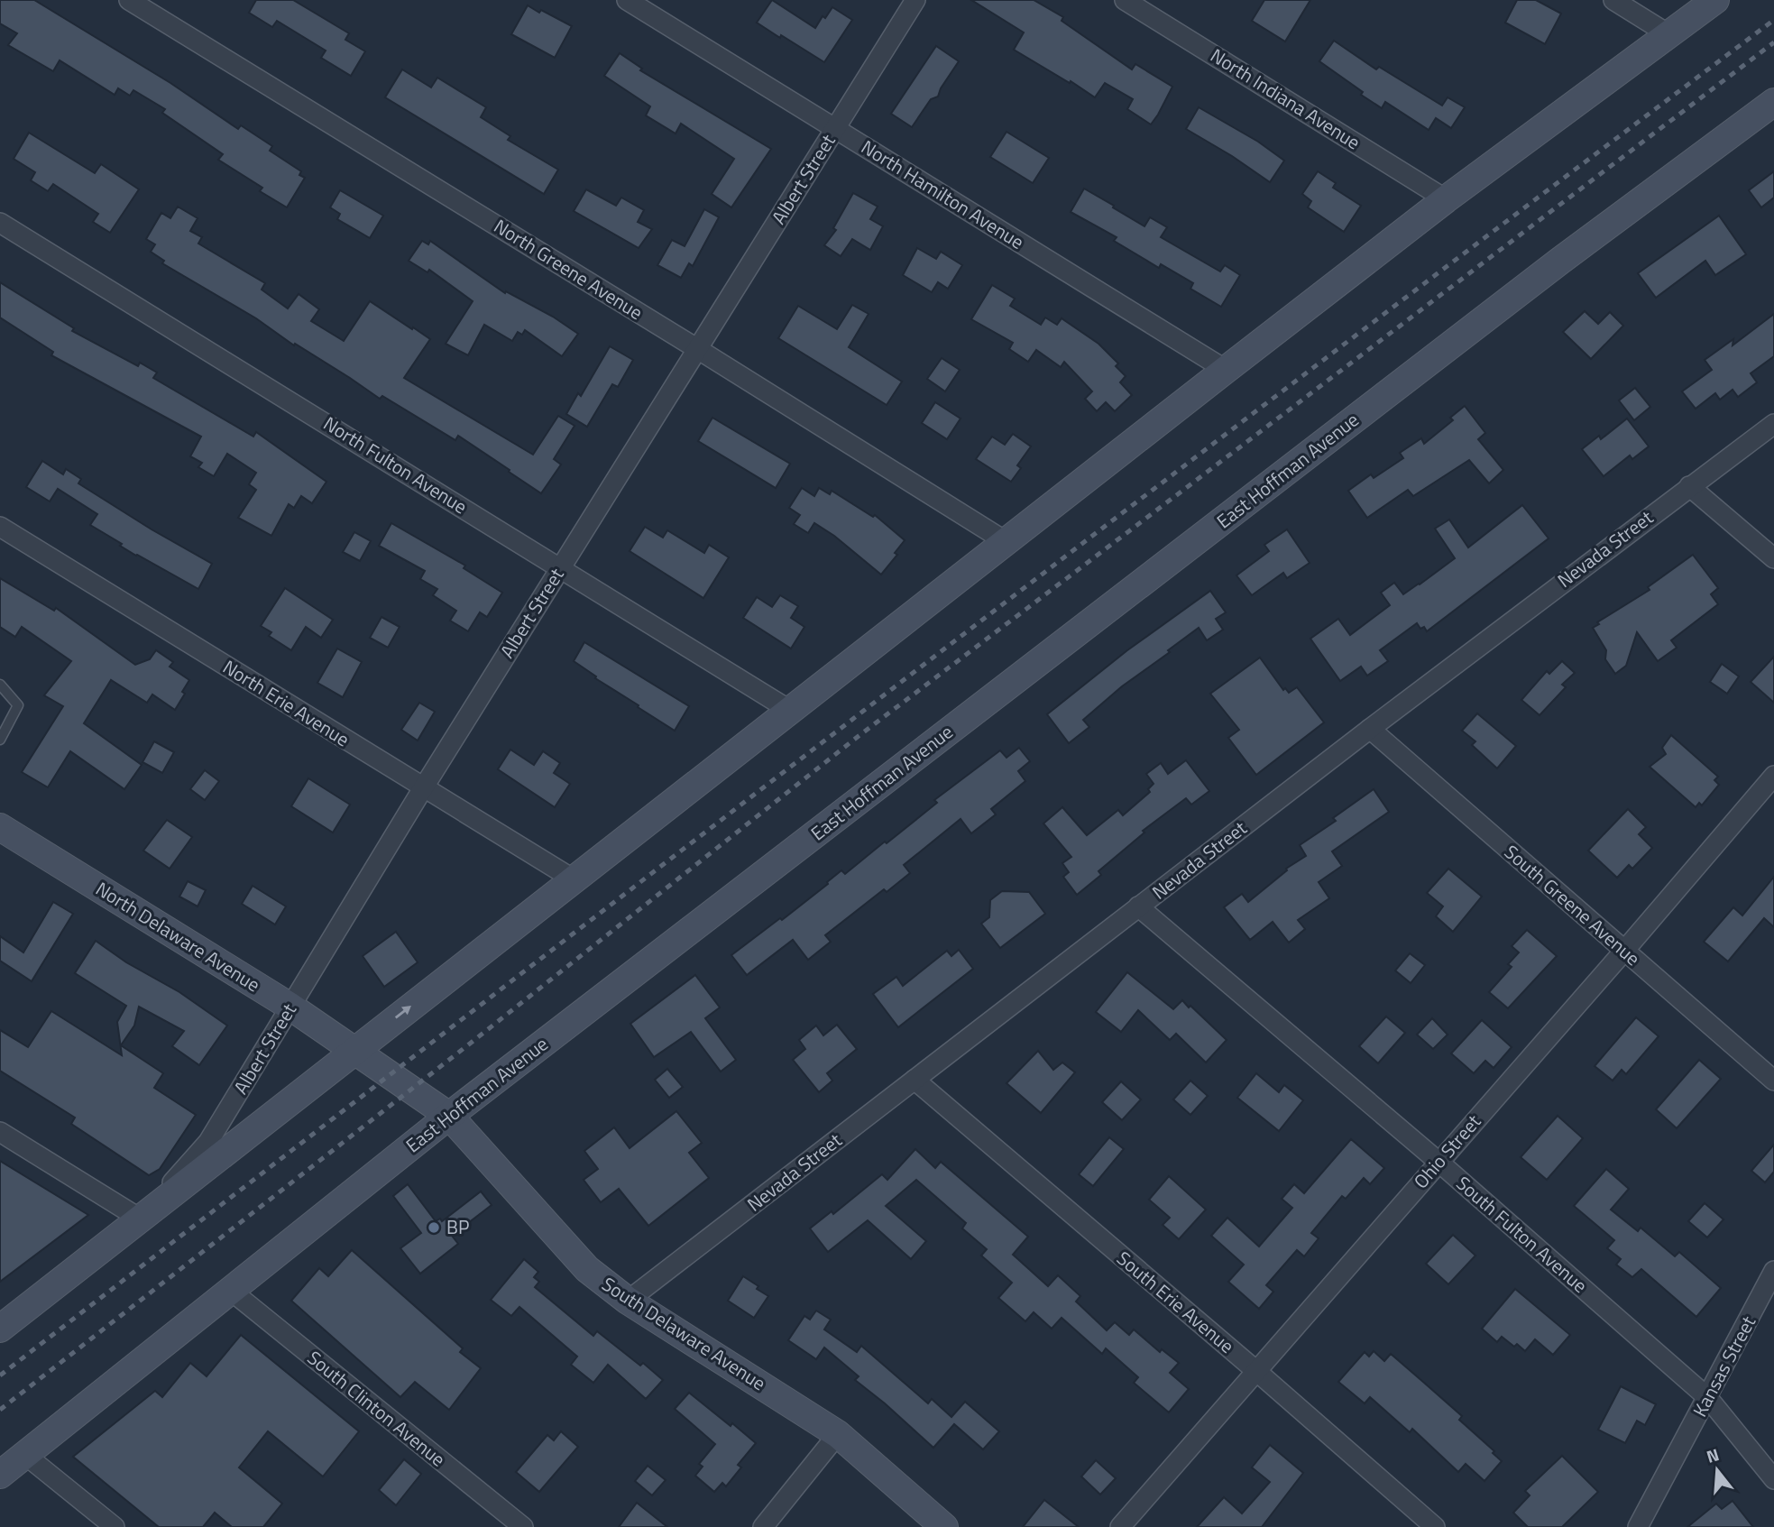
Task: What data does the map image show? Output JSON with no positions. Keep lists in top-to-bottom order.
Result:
{
  "streets": {
    "street": [
      "North Indiana Avenue",
      "Albert Street",
      "North Hamilton Avenue",
      "North Greene Avenue",
      "North Fulton Avenue",
      "East Hoffman Avenue",
      "Nevada Street",
      "North Erie Avenue",
      "South Greene Avenue",
      "North Delaware Avenue",
      "Ohio Street",
      "South Fulton Avenue",
      "South Erie Avenue",
      "South Delaware Avenue",
      "Kansas Street",
      "South Clinton Avenue"
    ]
  },
  "crossings": [
    ["Albert Street", "North Hamilton Avenue"],
    ["Albert Street", "North Greene Avenue"],
    ["Albert Street", "North Fulton Avenue"],
    ["Albert Street", "North Erie Avenue"],
    ["Albert Street", "North Delaware Avenue"],
    ["East Hoffman Avenue", "South Delaware Avenue"],
    ["East Hoffman Avenue", "South Clinton Avenue"],
    ["Nevada Street", "South Greene Avenue"],
    ["Nevada Street", "South Fulton Avenue"],
    ["Nevada Street", "South Erie Avenue"],
    ["Nevada Street", "South Delaware Avenue"],
    ["South Greene Avenue", "Ohio Street"],
    ["North Delaware Avenue", "South Delaware Avenue"],
    ["Ohio Street", "South Fulton Avenue"],
    ["Ohio Street", "South Erie Avenue"],
    ["South Fulton Avenue", "Kansas Street"]
  ],
  "places": ["BP"],
  "north": "top"
}
